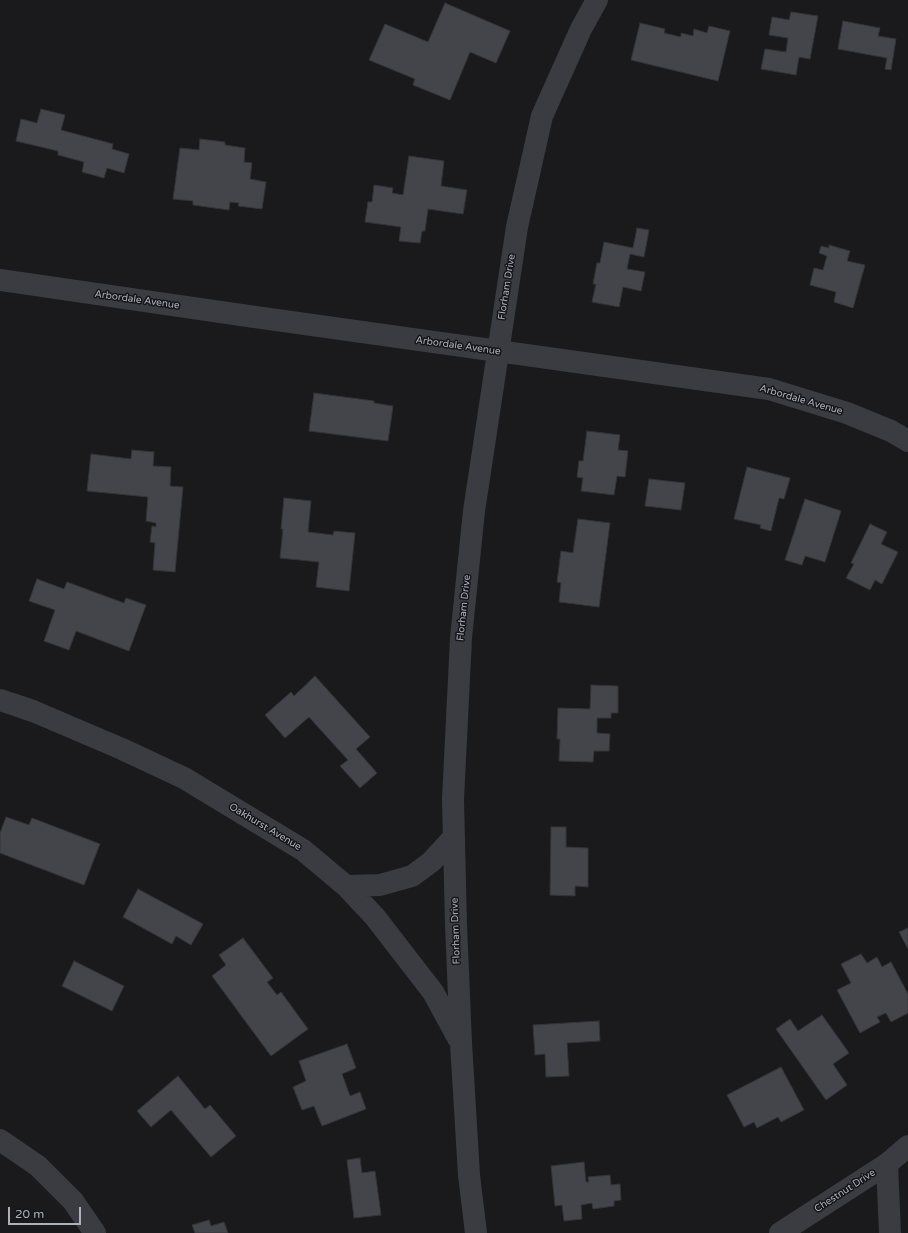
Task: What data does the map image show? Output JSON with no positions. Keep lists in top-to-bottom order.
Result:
{
  "streets": {
    "street": [
      "Florham Drive",
      "Arbordale Avenue",
      "Oakhurst Avenue",
      "Chestnut Drive"
    ]
  },
  "crossings": [
    ["Florham Drive", "Arbordale Avenue"],
    ["Florham Drive", "Oakhurst Avenue"]
  ],
  "scale_bar": "20 m"
}
